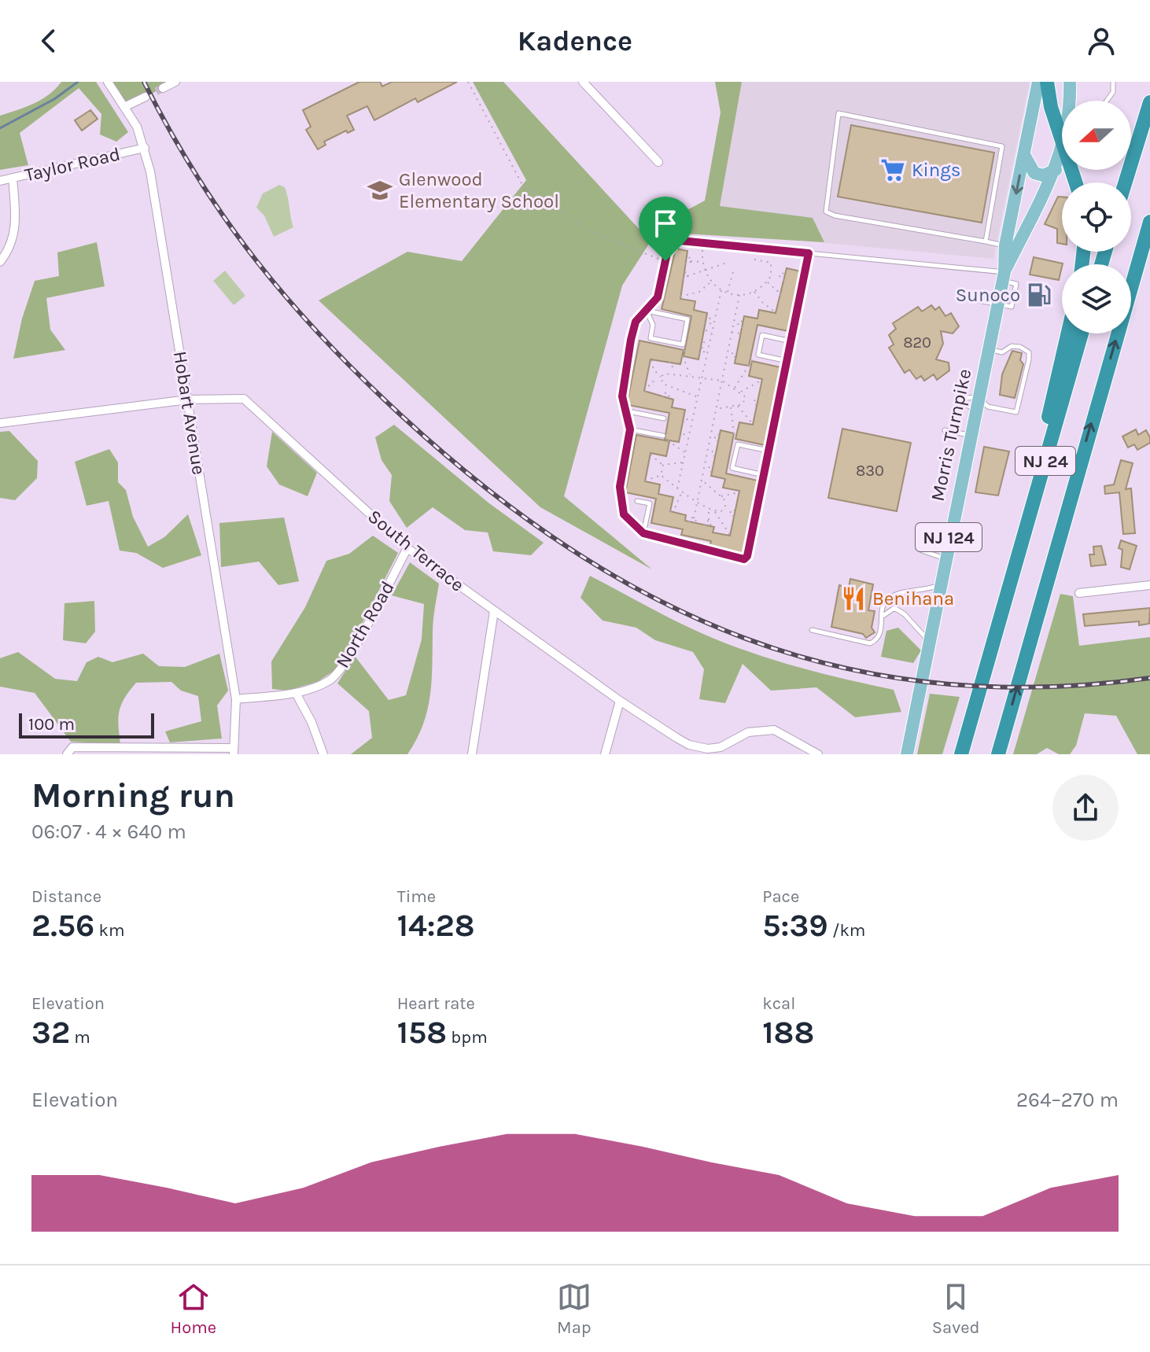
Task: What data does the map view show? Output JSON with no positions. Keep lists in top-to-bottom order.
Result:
{
  "streets": {
    "highway": ["NJ 24"],
    "main road": ["Morris Turnpike", "NJ 124"],
    "street": [
      "Taylor Road",
      "Hobart Avenue",
      "South Terrace",
      "North Road"
    ]
  },
  "crossings": [
    ["Taylor Road", "Hobart Avenue"],
    ["Hobart Avenue", "South Terrace"],
    ["Hobart Avenue", "North Road"],
    ["South Terrace", "North Road"]
  ],
  "places": {
    "supermarket": ["Kings"],
    "school or university": ["Glenwood Elementary School"],
    "fuel station": ["Sunoco"],
    "restaurant": ["Benihana"]
  },
  "house_numbers": ["820", "830"],
  "scale_bar": "100 m",
  "north": "left",
  "page": {
    "header": "Kadence",
    "scale": "100 m",
    "heading": ["Morning run", "06:07 · 4 × 640 m"],
    "stats": [
      ["Distance", "2.56 km"],
      ["Time", "14:28"],
      ["Pace", "5:39 /km"],
      ["Elevation", "32 m"],
      ["Heart rate", "158 bpm"],
      ["kcal", "188"]
    ],
    "chart": ["Elevation", "264–270 m"],
    "tabs": ["Home", "Map", "Saved"]
  }
}
